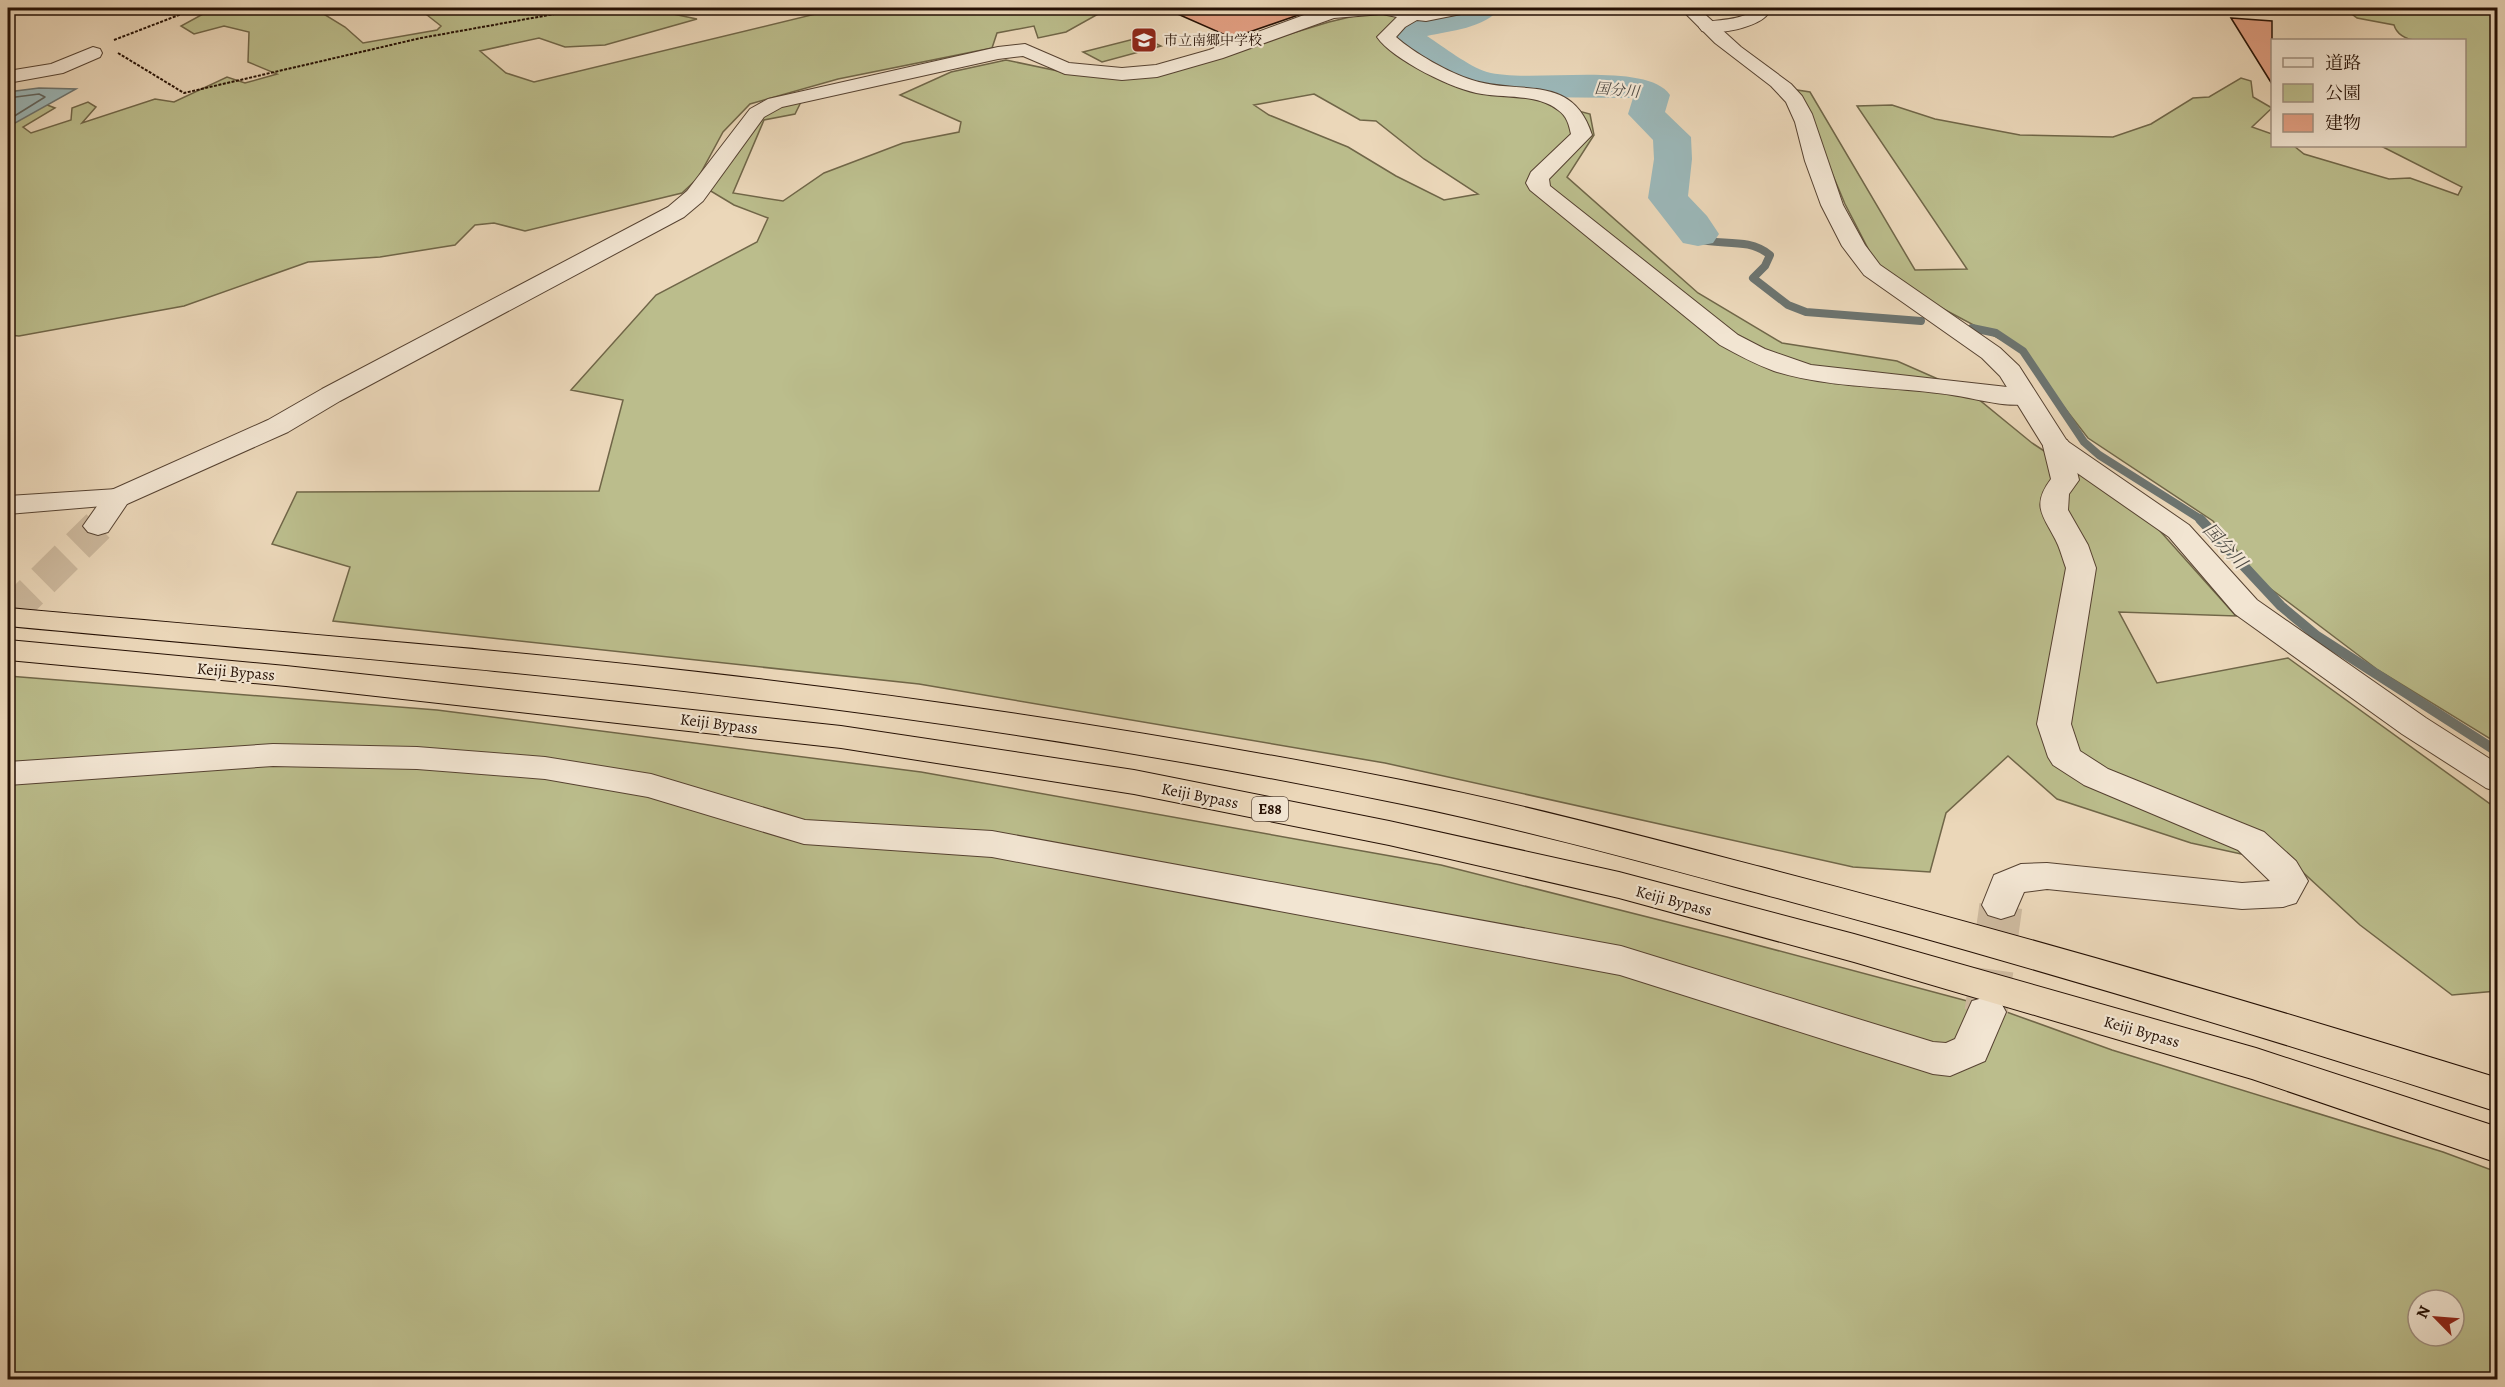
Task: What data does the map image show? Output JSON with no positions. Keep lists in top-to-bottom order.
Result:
{
  "streets": {
    "highway": ["Keiji Bypass", "E88"]
  },
  "water": ["国分川"],
  "places": {
    "school or university": ["市立南郷中学校"]
  },
  "legend": ["道路", "公園", "建物"],
  "north": "top left"
}
